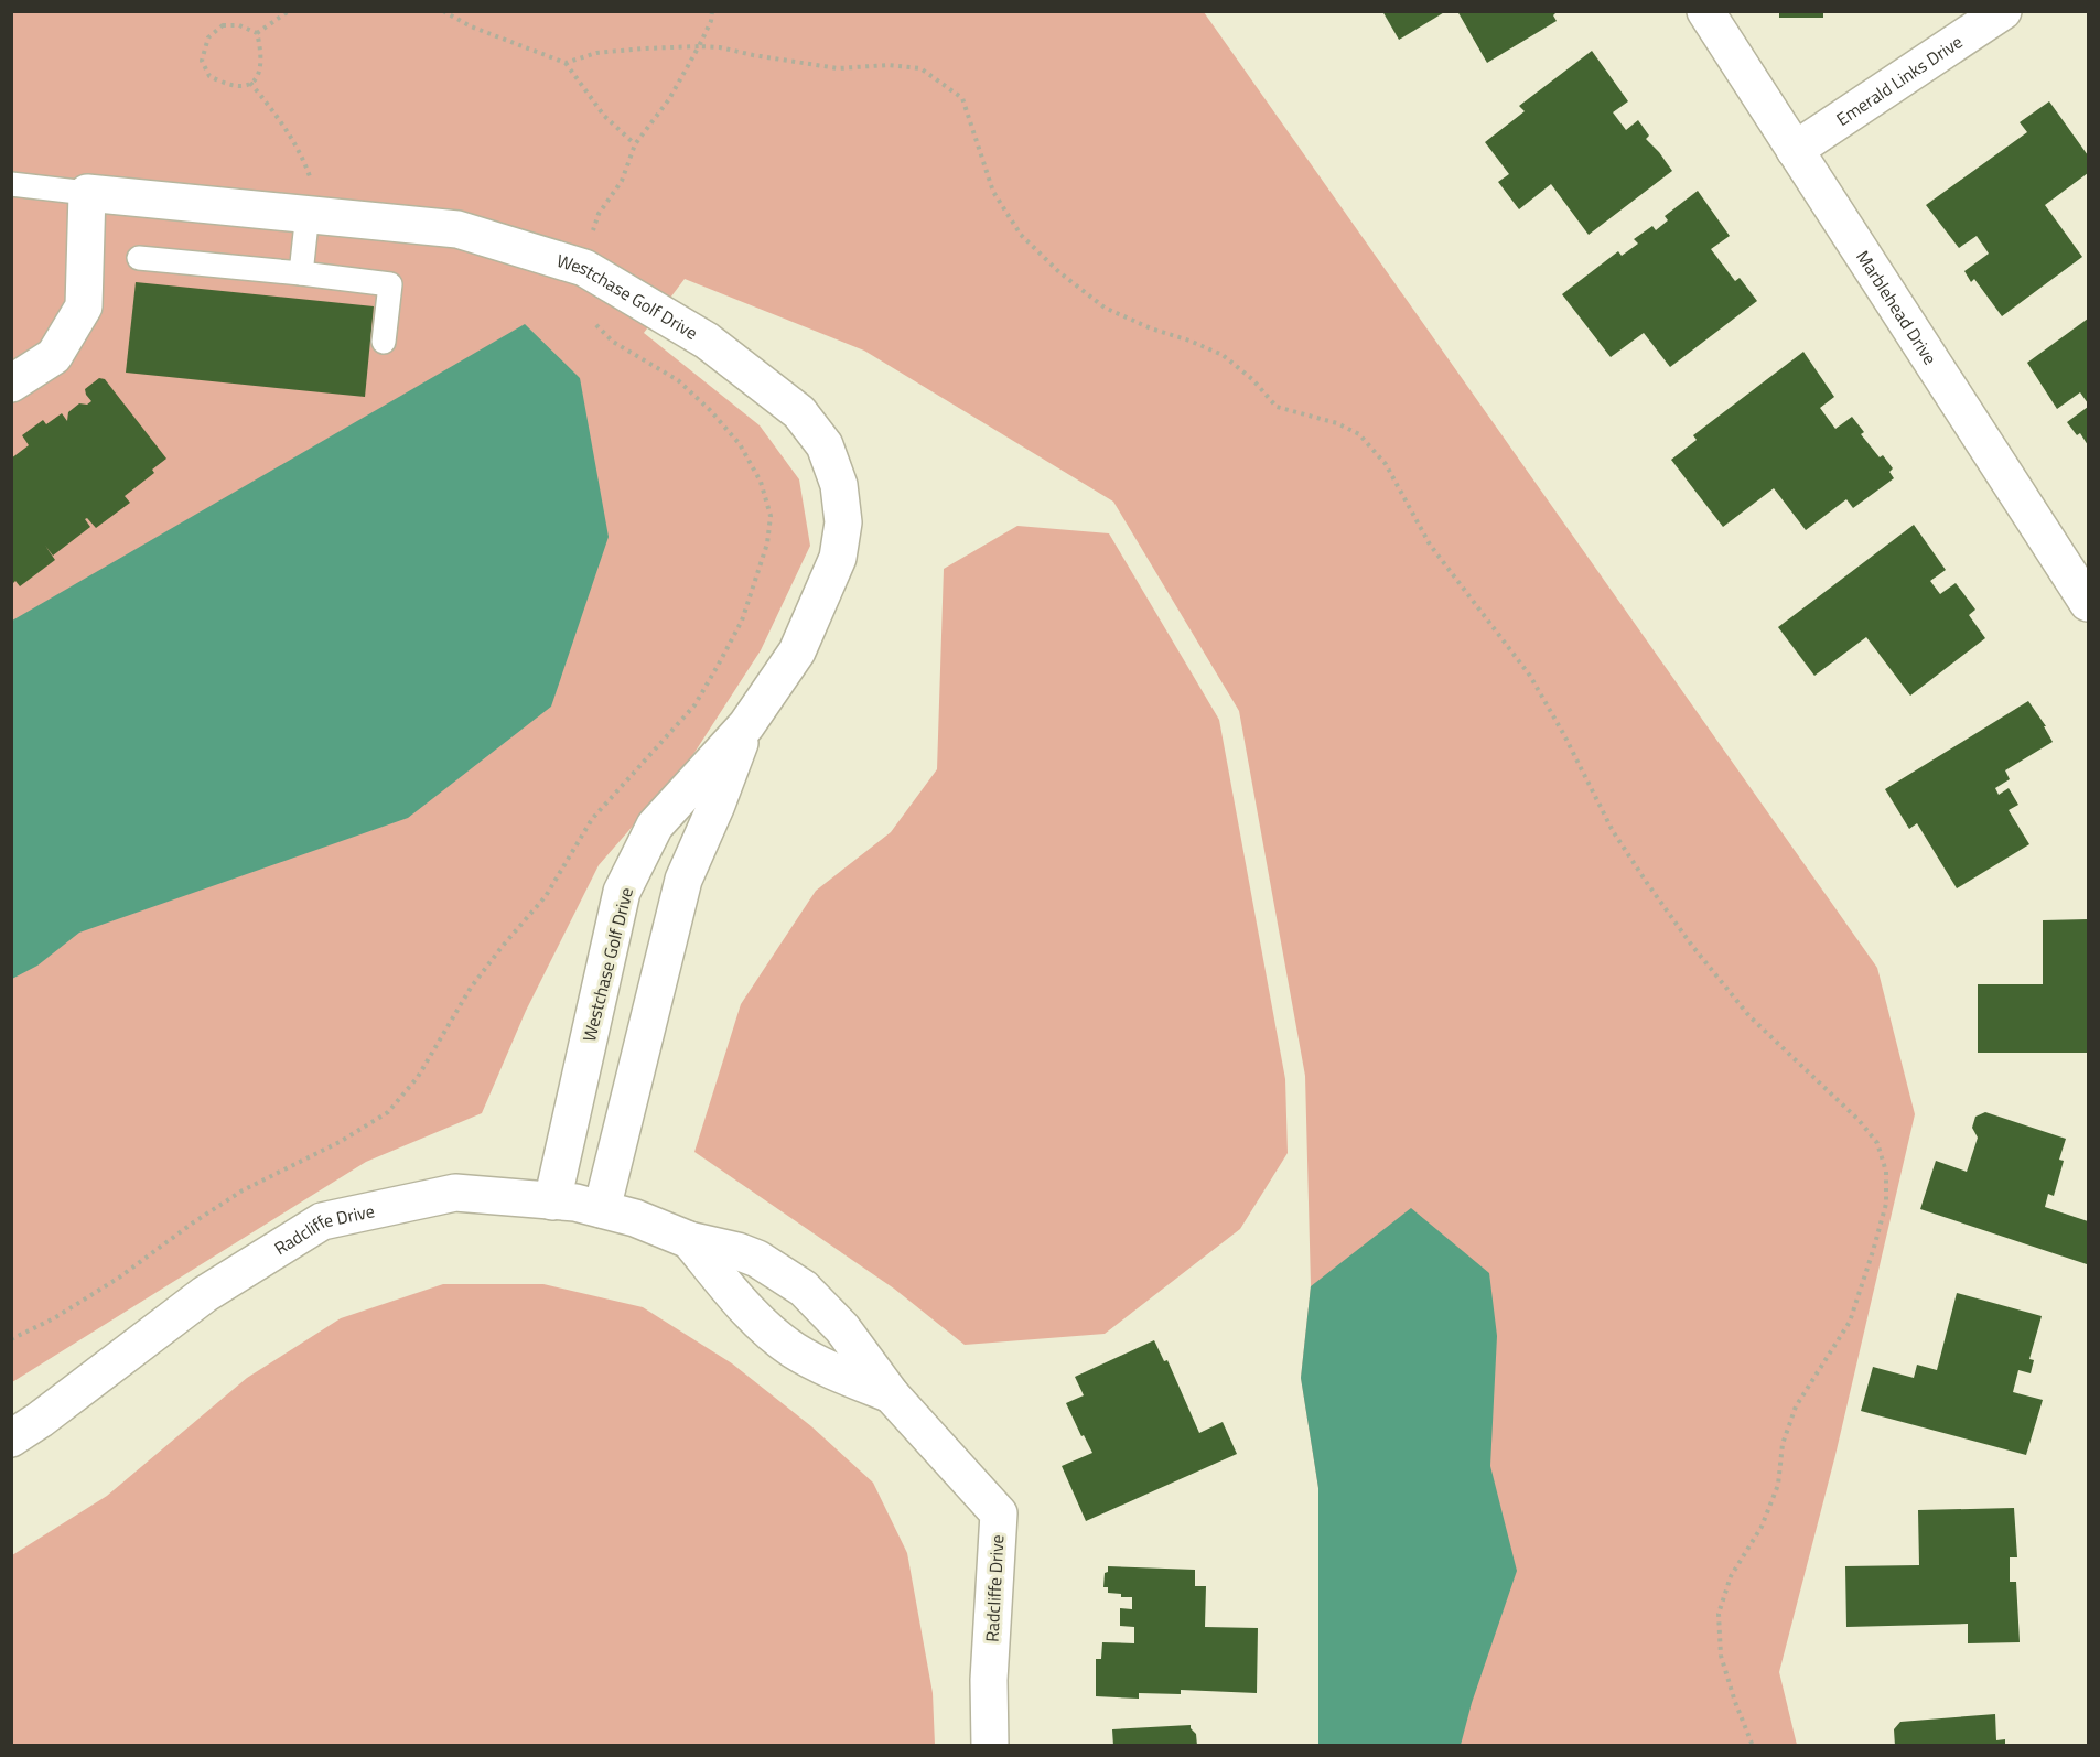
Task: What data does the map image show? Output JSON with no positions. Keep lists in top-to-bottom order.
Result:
{
  "streets": {
    "street": [
      "Emerald Links Drive",
      "Westchase Golf Drive",
      "Marblehead Drive",
      "Radcliffe Drive"
    ]
  },
  "crossings": [
    ["Emerald Links Drive", "Marblehead Drive"],
    ["Westchase Golf Drive", "Radcliffe Drive"]
  ]
}
